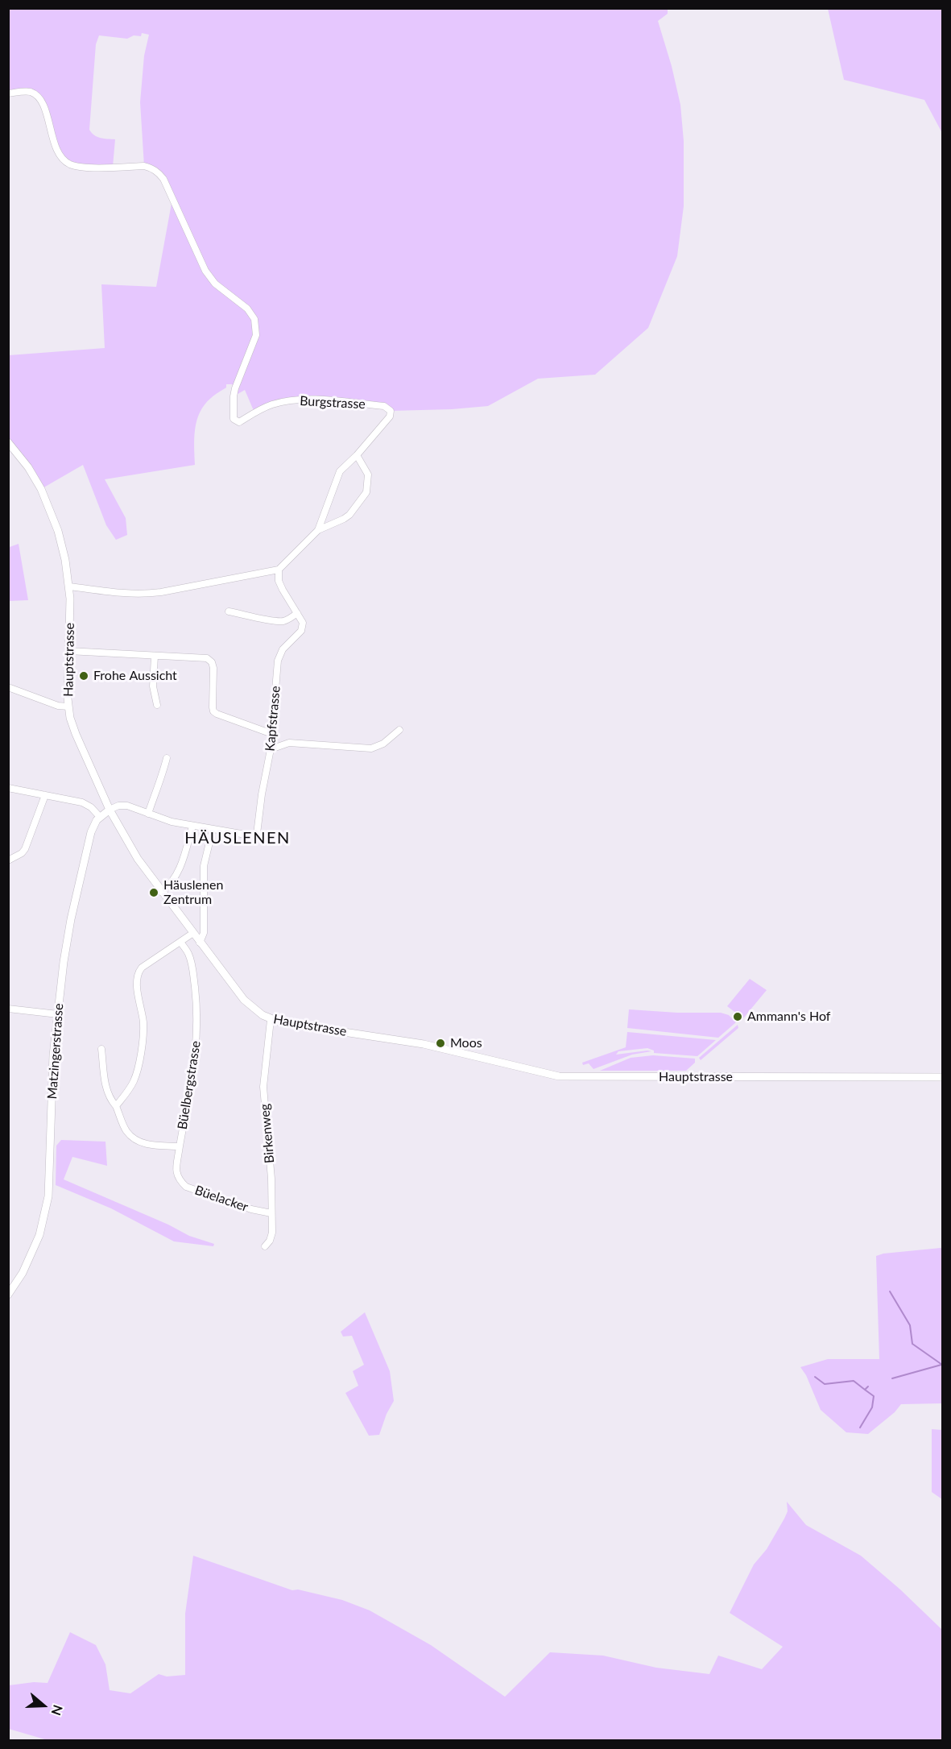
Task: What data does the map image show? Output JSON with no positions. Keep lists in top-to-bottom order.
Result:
{
  "streets": {
    "street": [
      "Burgstrasse",
      "Hauptstrasse",
      "Kapfstrasse",
      "Matzingerstrasse",
      "Büelbergstrasse",
      "Birkenweg",
      "Büelacker"
    ]
  },
  "crossings": [
    ["Hauptstrasse", "Matzingerstrasse"],
    ["Hauptstrasse", "Birkenweg"],
    ["Büelbergstrasse", "Büelacker"],
    ["Birkenweg", "Büelacker"]
  ],
  "districts": ["HÄUSLENEN"],
  "places": [
    "Frohe Aussicht",
    "Häuslenen Zentrum",
    "Ammann's Hof",
    "Moos"
  ],
  "north": "right"
}
